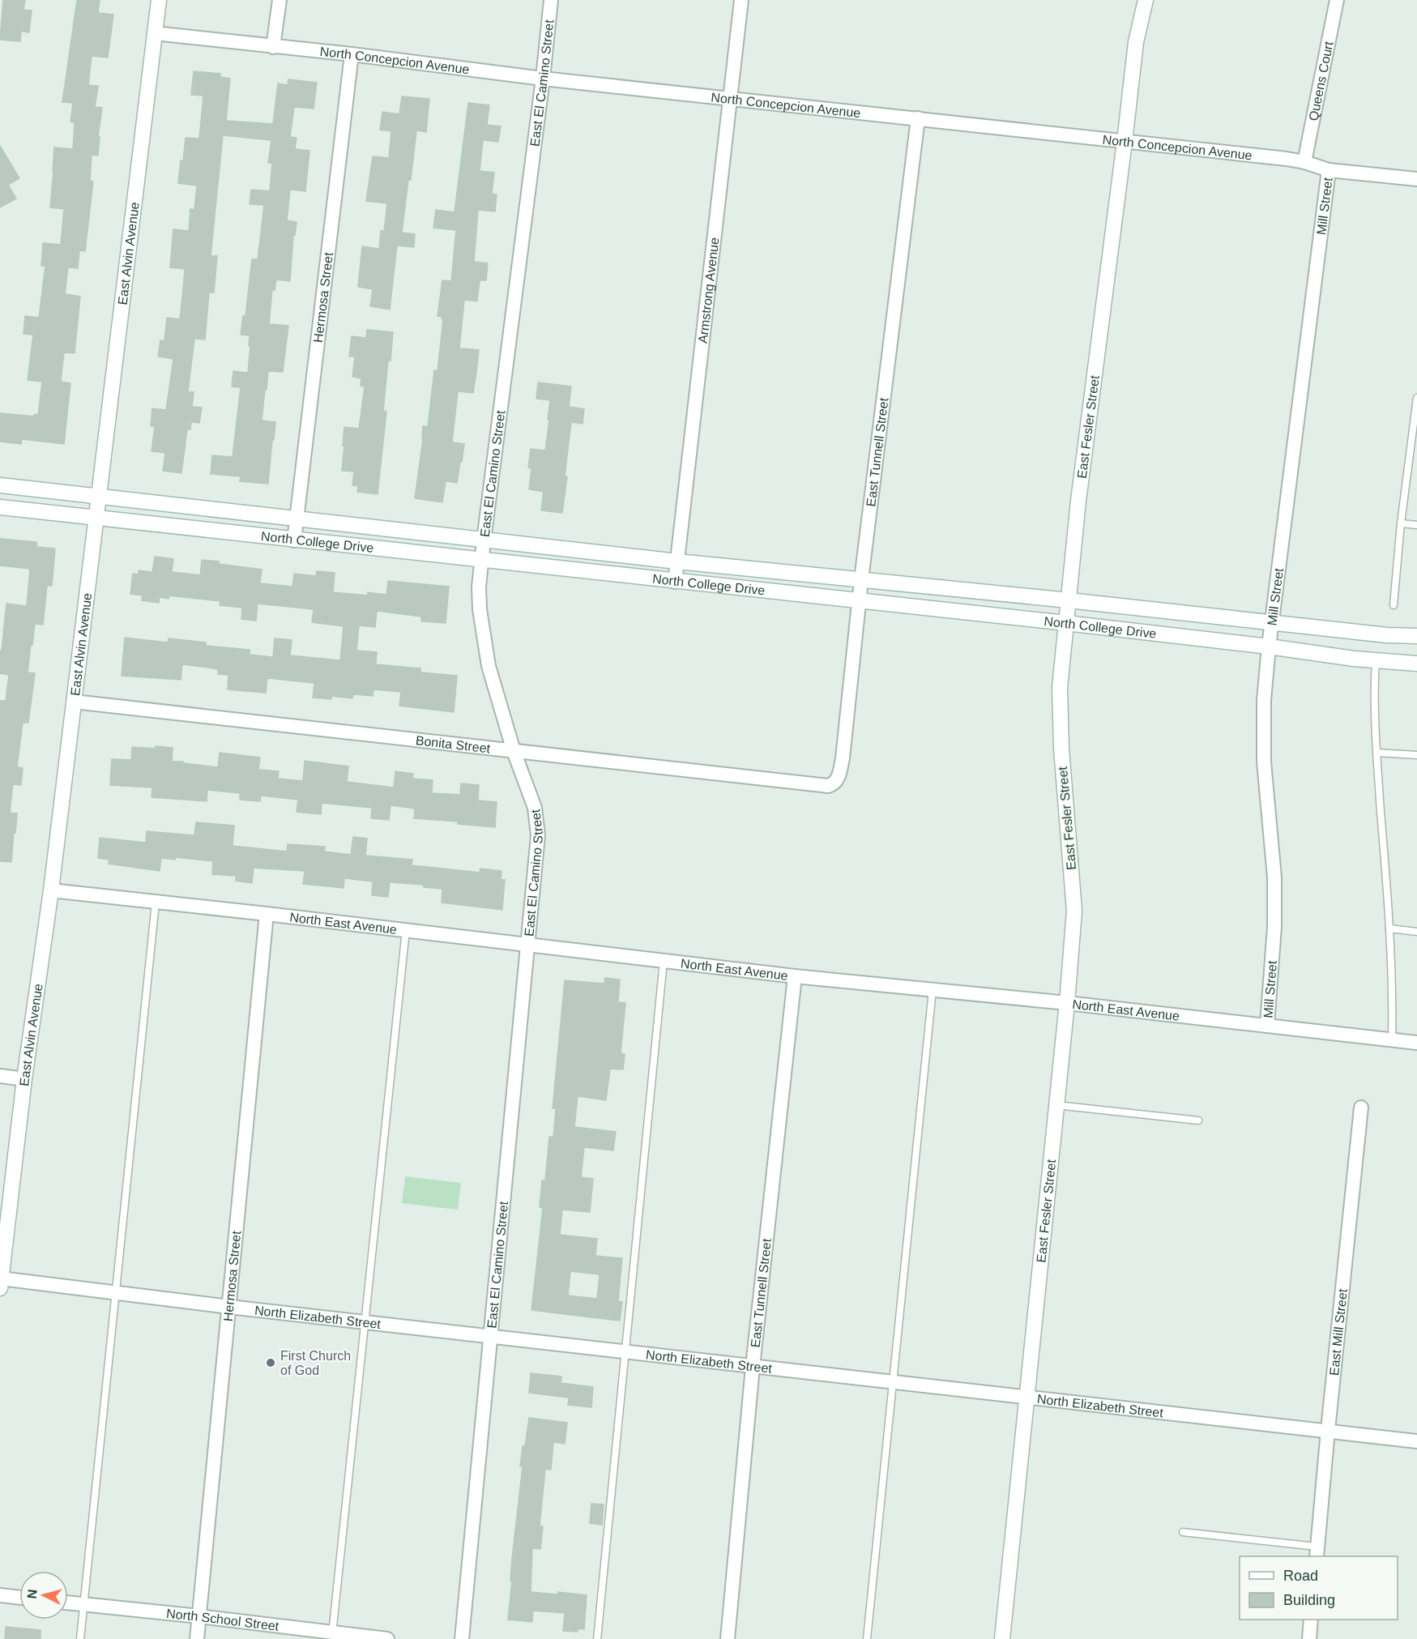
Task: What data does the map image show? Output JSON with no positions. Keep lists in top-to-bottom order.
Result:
{
  "streets": {
    "street": [
      "North Concepcion Avenue",
      "Queens Court",
      "East El Camino Street",
      "Mill Street",
      "East Alvin Avenue",
      "Armstrong Avenue",
      "Hermosa Street",
      "East Fesler Street",
      "East Tunnell Street",
      "North College Drive",
      "Bonita Street",
      "North East Avenue",
      "North Elizabeth Street",
      "East Mill Street",
      "North School Street"
    ]
  },
  "crossings": [
    ["North Concepcion Avenue", "Queens Court"],
    ["North Concepcion Avenue", "East El Camino Street"],
    ["North Concepcion Avenue", "Mill Street"],
    ["North Concepcion Avenue", "East Alvin Avenue"],
    ["North Concepcion Avenue", "Armstrong Avenue"],
    ["North Concepcion Avenue", "Hermosa Street"],
    ["North Concepcion Avenue", "East Fesler Street"],
    ["North Concepcion Avenue", "East Tunnell Street"],
    ["East El Camino Street", "North College Drive"],
    ["East El Camino Street", "Bonita Street"],
    ["East El Camino Street", "North East Avenue"],
    ["East El Camino Street", "North Elizabeth Street"],
    ["Mill Street", "North College Drive"],
    ["Mill Street", "North East Avenue"],
    ["East Alvin Avenue", "North College Drive"],
    ["East Alvin Avenue", "Bonita Street"],
    ["East Alvin Avenue", "North East Avenue"],
    ["East Alvin Avenue", "North Elizabeth Street"],
    ["Armstrong Avenue", "North College Drive"],
    ["Hermosa Street", "North College Drive"],
    ["Hermosa Street", "North East Avenue"],
    ["Hermosa Street", "North Elizabeth Street"],
    ["Hermosa Street", "North School Street"],
    ["East Fesler Street", "North College Drive"],
    ["East Fesler Street", "North East Avenue"],
    ["East Fesler Street", "North Elizabeth Street"],
    ["East Tunnell Street", "North College Drive"],
    ["East Tunnell Street", "Bonita Street"],
    ["East Tunnell Street", "North East Avenue"],
    ["East Tunnell Street", "North Elizabeth Street"],
    ["North Elizabeth Street", "East Mill Street"]
  ],
  "places": ["First Church of God"],
  "legend": ["Road", "Building"],
  "north": "left"
}
